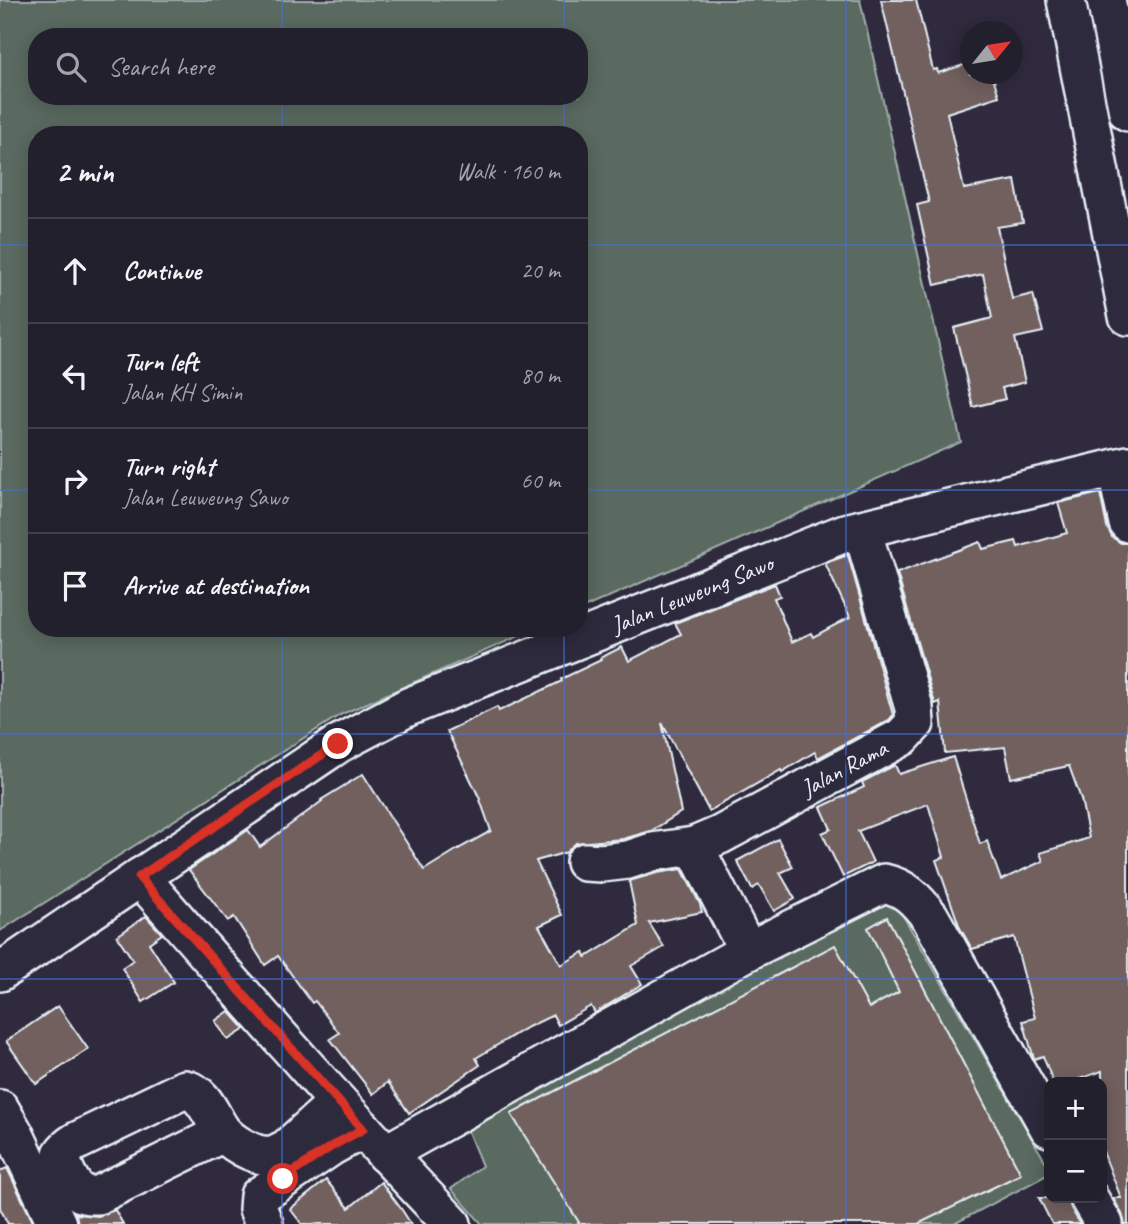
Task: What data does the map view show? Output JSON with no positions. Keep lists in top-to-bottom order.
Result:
{
  "streets": {
    "street": ["Jalan Leuweung Sawo", "Jalan Rama"]
  },
  "crossings": [
    ["Jalan Leuweung Sawo", "Jalan Rama"]
  ],
  "north": "top right",
  "page": {
    "search": "Search here",
    "heading": ["2 min", "Walk · 160 m"],
    "list": [
      ["Continue", "20 m"],
      ["Turn left", "Jalan KH Simin", "80 m"],
      ["Turn right", "Jalan Leuweung Sawo", "60 m"],
      "Arrive at destination"
    ],
    "map_buttons": ["+", "−"]
  }
}
